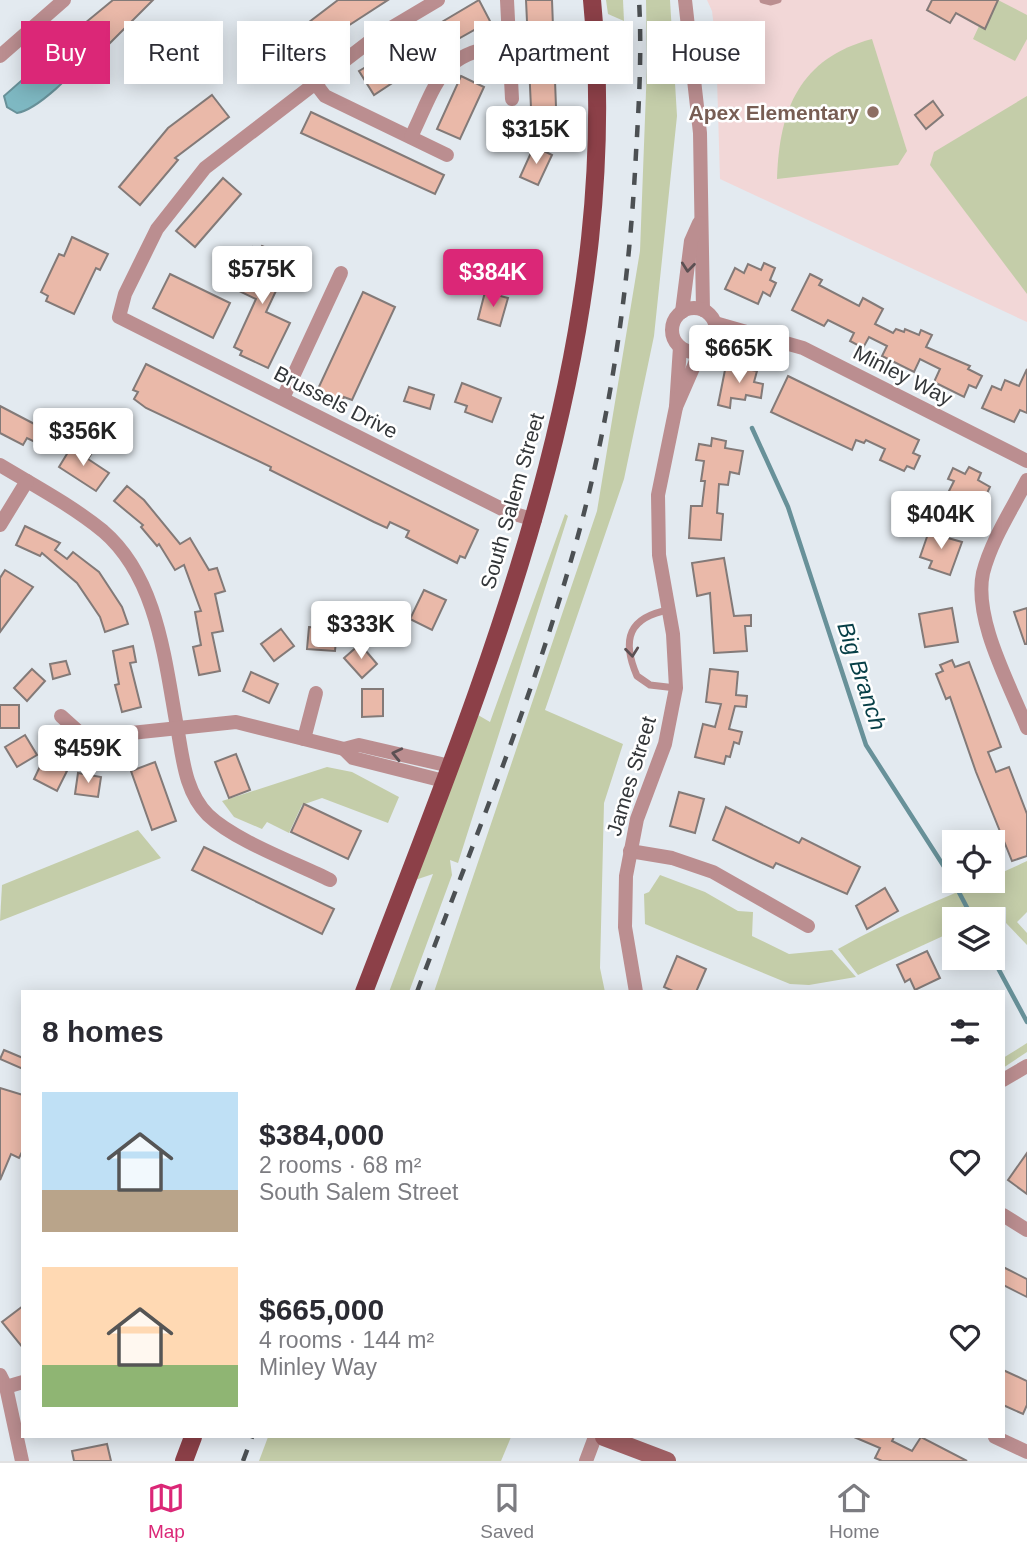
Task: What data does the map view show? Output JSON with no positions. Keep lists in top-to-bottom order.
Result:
{
  "streets": {
    "main road": ["South Salem Street"],
    "street": ["Minley Way", "Brussels Drive", "James Street"]
  },
  "crossings": [
    ["Minley Way", "James Street"],
    ["Brussels Drive", "South Salem Street"]
  ],
  "water": ["Big Branch"],
  "places": ["Apex Elementary"],
  "page": {
    "chip": [
      "Buy",
      "Rent",
      "Filters",
      "New",
      "Apartment",
      "House"
    ],
    "price": [
      "$315K",
      "$575K",
      "$384K",
      "$665K",
      "$356K",
      "$404K",
      "$333K",
      "$459K"
    ],
    "heading": "8 homes",
    "list": [
      {
        "name": "$384,000",
        "note": "2 rooms · 68 m² · South Salem Street"
      },
      {
        "name": "$665,000",
        "note": "4 rooms · 144 m² · Minley Way"
      }
    ],
    "tabs": ["Map", "Saved", "Home"]
  }
}
